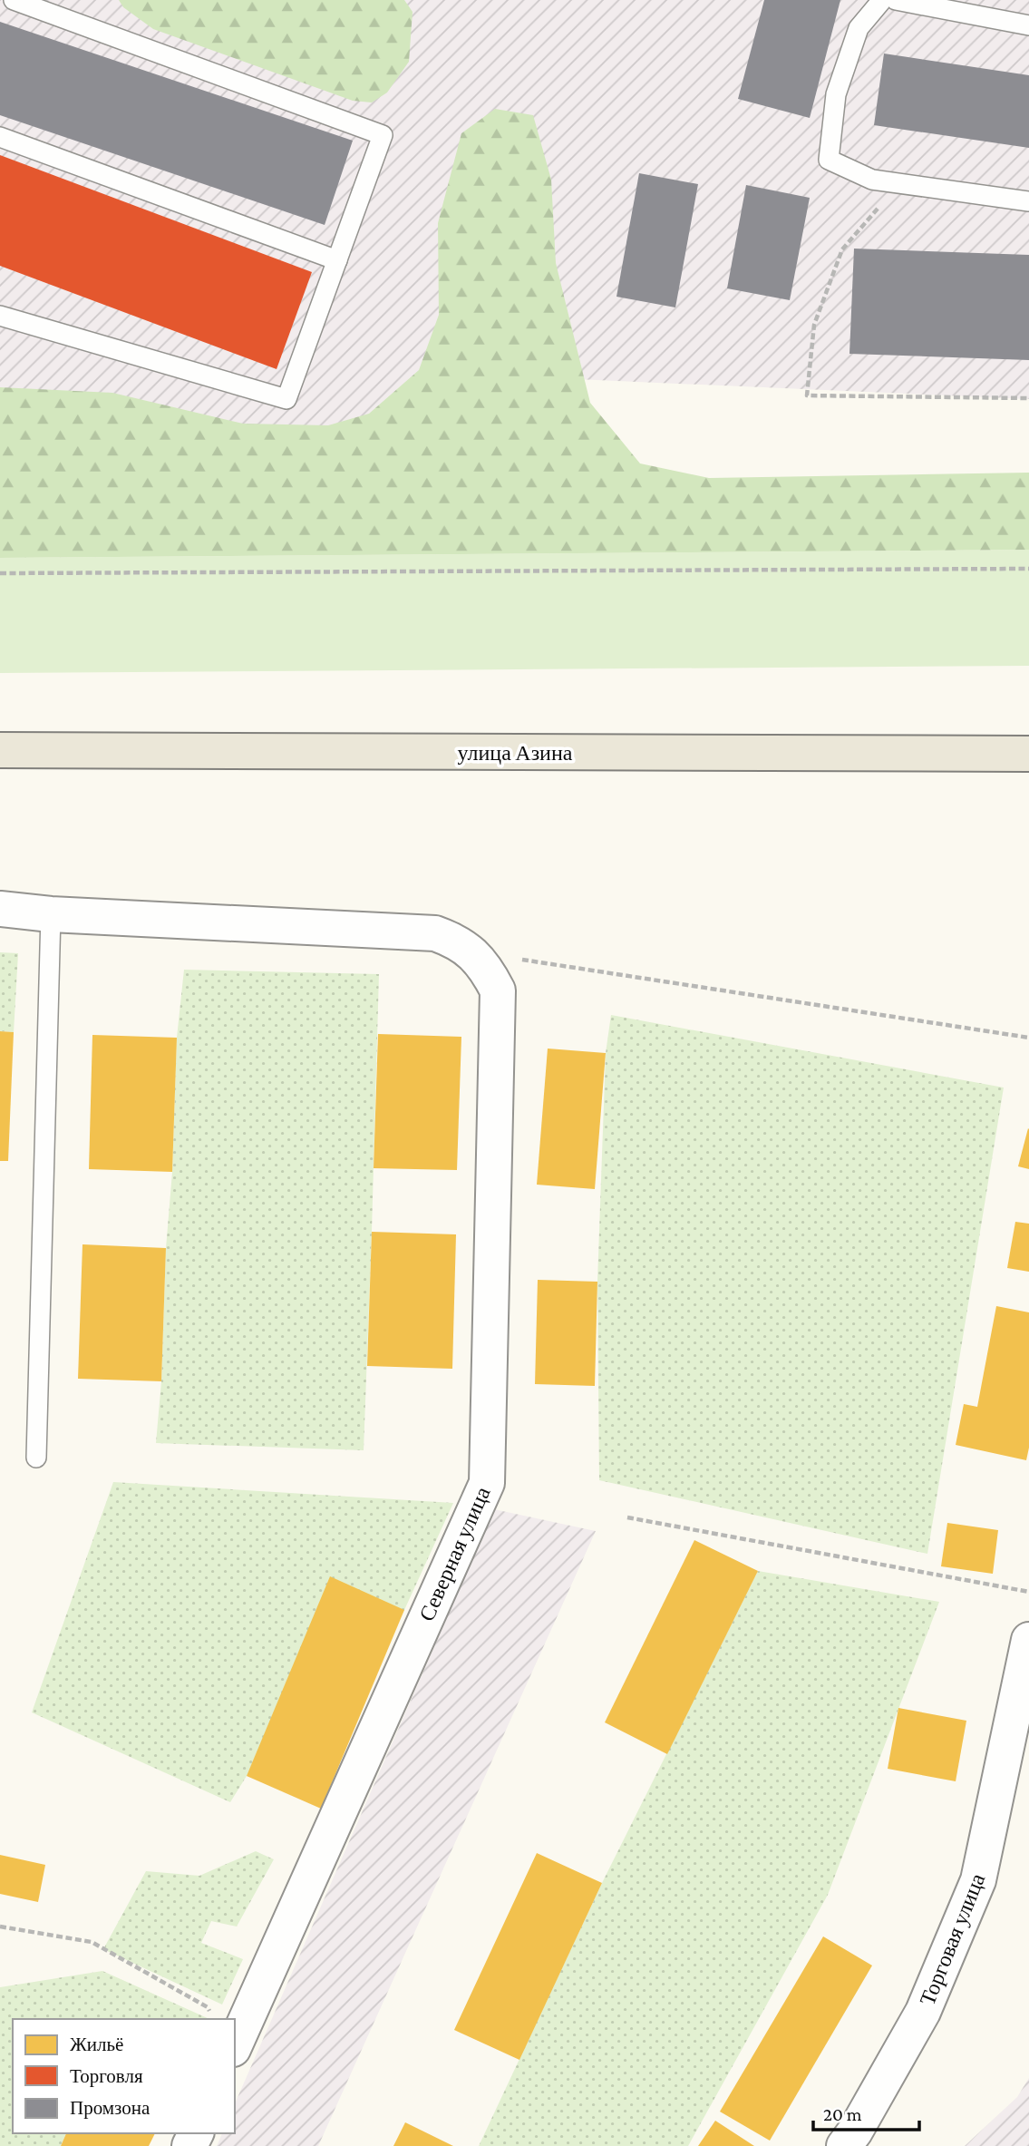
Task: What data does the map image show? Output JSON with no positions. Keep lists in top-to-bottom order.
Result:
{
  "streets": {
    "main road": ["улица Азина"],
    "street": ["Северная улица", "Торговая улица"]
  },
  "legend": ["Жильё", "Торговля", "Промзона"],
  "scale_bar": "20 m"
}
